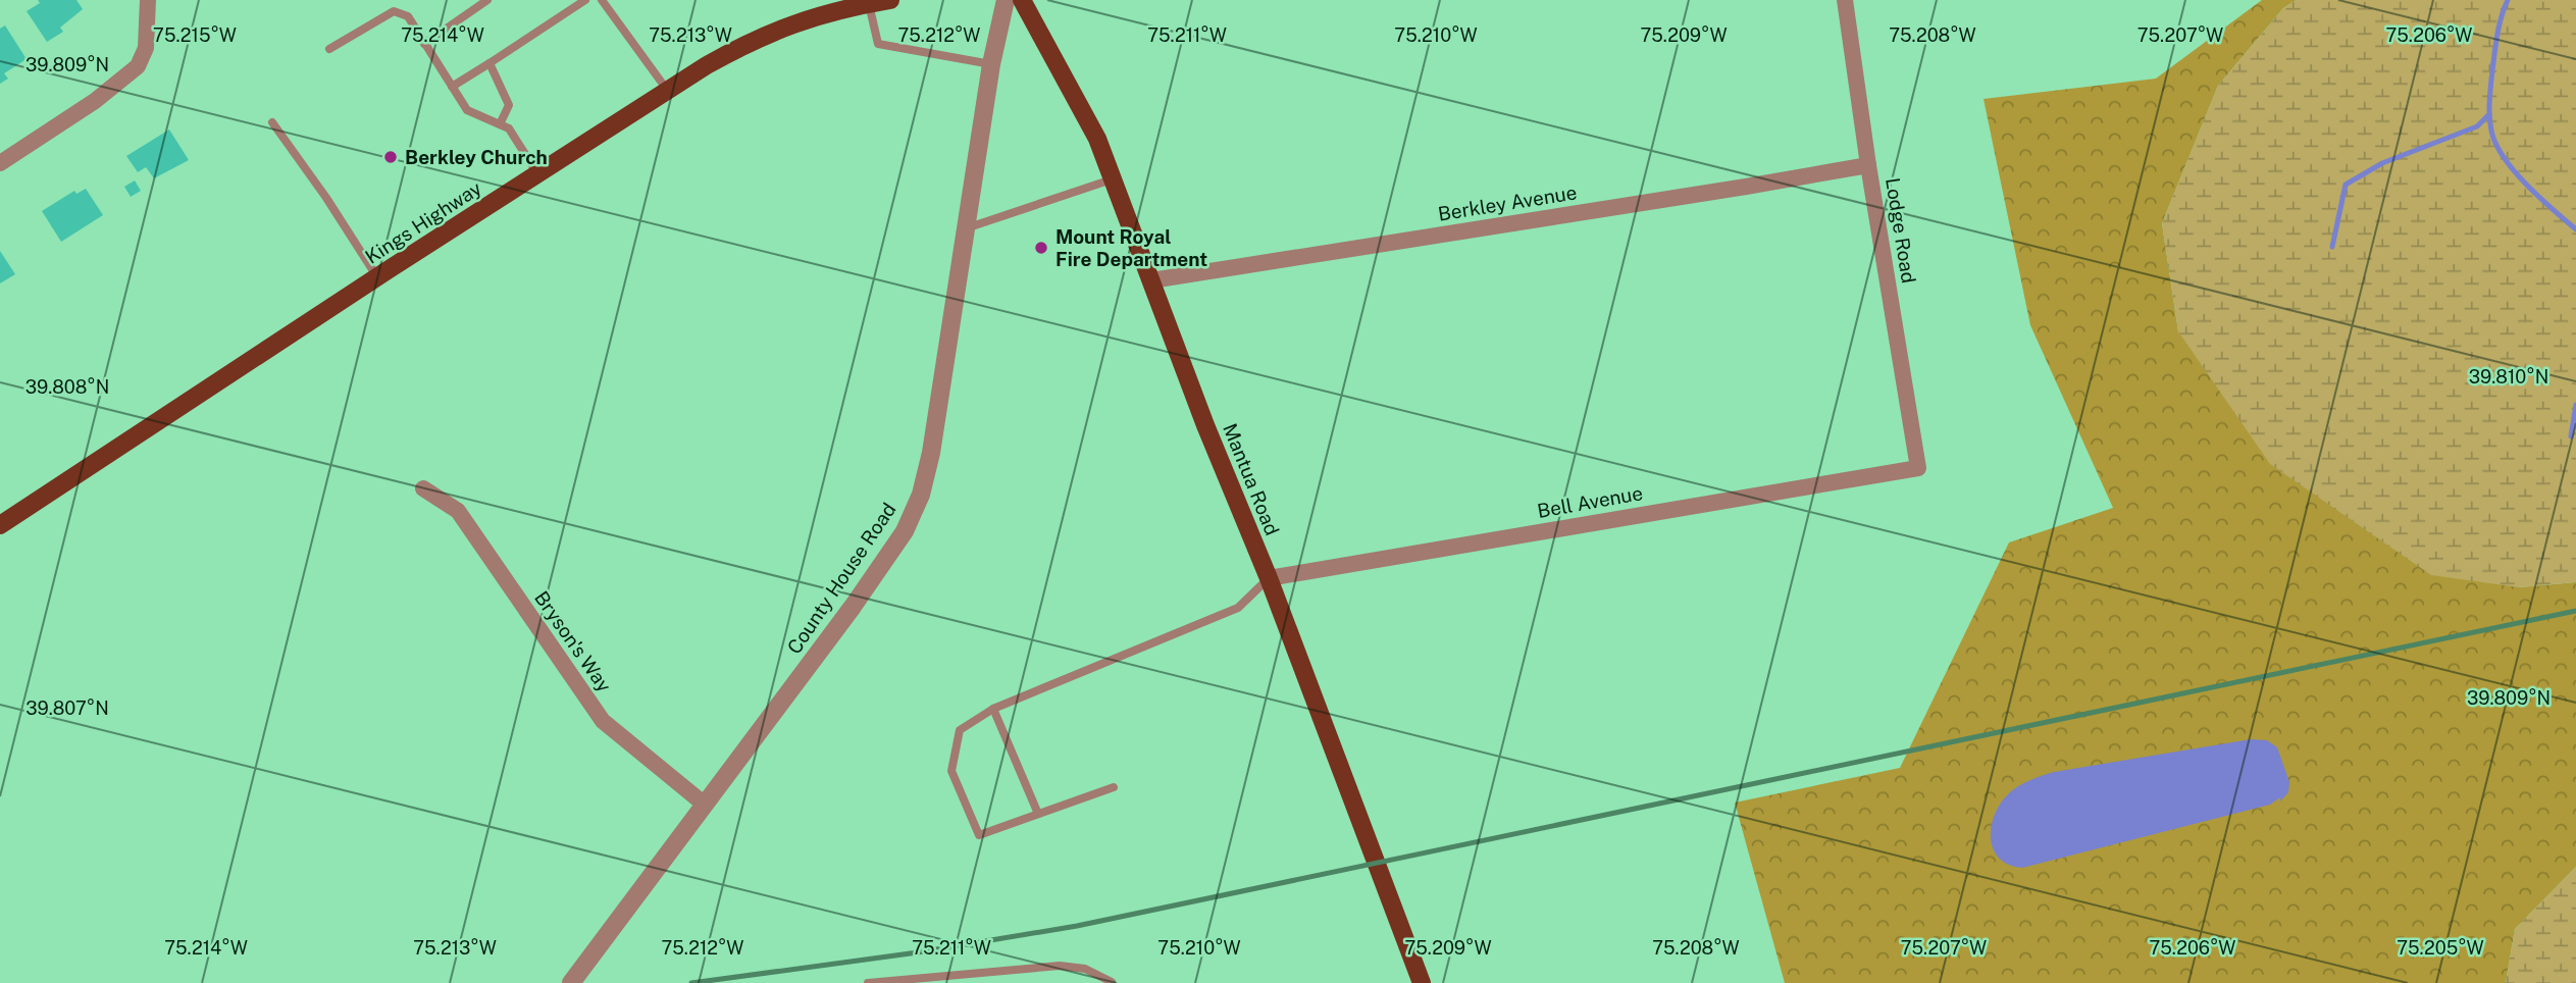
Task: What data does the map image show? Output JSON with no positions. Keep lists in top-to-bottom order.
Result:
{
  "streets": {
    "main road": ["Kings Highway", "Mantua Road"],
    "street": [
      "Berkley Avenue",
      "Lodge Road",
      "Bell Avenue",
      "County House Road",
      "Bryson's Way"
    ]
  },
  "crossings": [
    ["Berkley Avenue", "Lodge Road"],
    ["Berkley Avenue", "Mantua Road"],
    ["Lodge Road", "Bell Avenue"],
    ["Mantua Road", "Bell Avenue"],
    ["County House Road", "Bryson's Way"]
  ],
  "places": ["Berkley Church", "Mount Royal Fire Department"],
  "coordinates": [
    "75.212°W",
    "75.207°W",
    "75.215°W",
    "75.214°W",
    "75.213°W",
    "75.211°W",
    "75.210°W",
    "75.209°W",
    "75.208°W",
    "75.206°W",
    "39.809°N",
    "39.810°N",
    "39.808°N",
    "39.807°N",
    "75.205°W"
  ]
}
